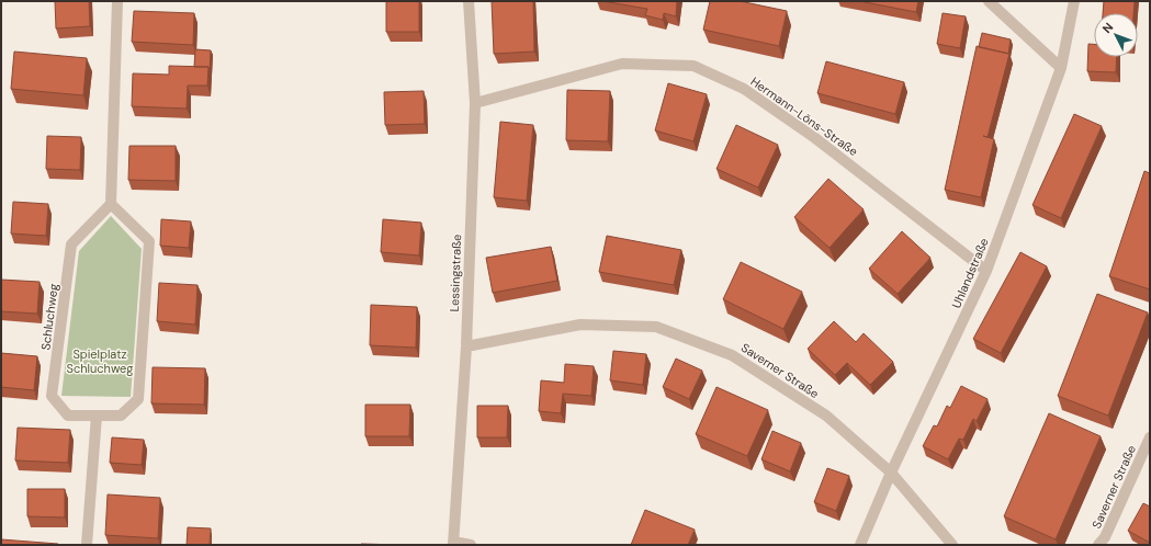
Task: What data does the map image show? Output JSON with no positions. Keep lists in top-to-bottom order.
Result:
{
  "streets": {
    "street": [
      "Hermann-Löns-Straße",
      "Lessingstraße",
      "Uhlandstraße",
      "Schluchweg",
      "Saverner Straße"
    ]
  },
  "crossings": [
    ["Hermann-Löns-Straße", "Lessingstraße"],
    ["Hermann-Löns-Straße", "Uhlandstraße"],
    ["Lessingstraße", "Saverner Straße"],
    ["Uhlandstraße", "Saverner Straße"]
  ],
  "parks": ["Spielplatz Schluchweg"],
  "north": "top left"
}
